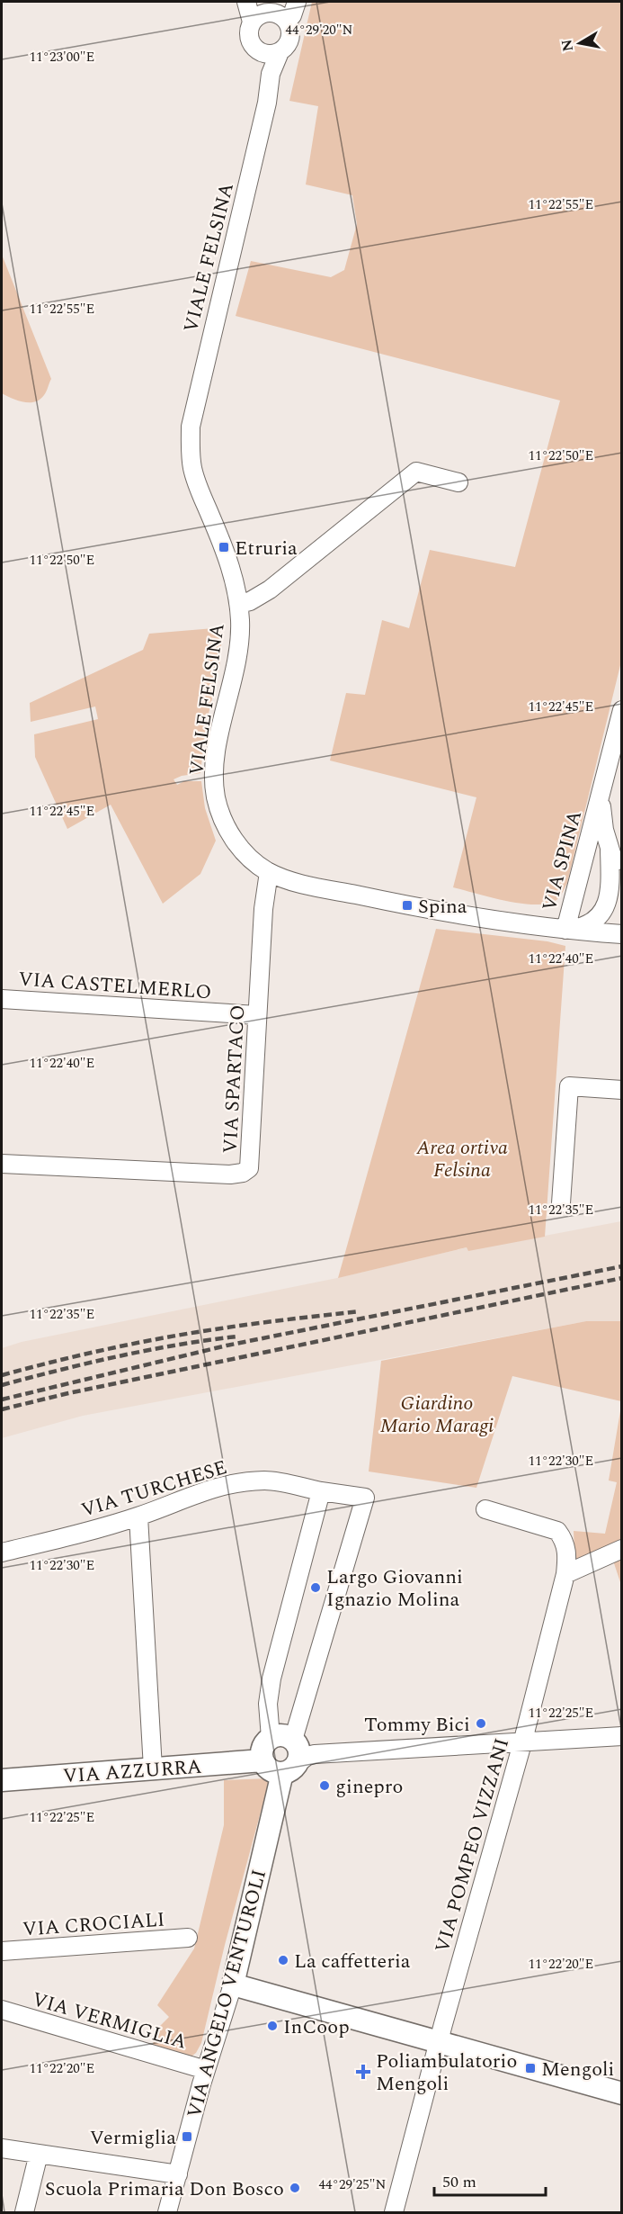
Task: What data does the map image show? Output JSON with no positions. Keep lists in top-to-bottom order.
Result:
{
  "streets": {
    "main road": ["VIA AZZURRA", "VIA ANGELO VENTUROLI"],
    "street": [
      "VIALE FELSINA",
      "VIA SPINA",
      "VIA CASTELMERLO",
      "VIA SPARTACO",
      "VIA TURCHESE",
      "VIA POMPEO VIZZANI",
      "VIA CROCIALI",
      "VIA VERMIGLIA"
    ]
  },
  "crossings": [
    ["VIALE FELSINA", "VIA SPINA"],
    ["VIALE FELSINA", "VIA SPARTACO"],
    ["VIA CASTELMERLO", "VIA SPARTACO"],
    ["VIA ANGELO VENTUROLI", "VIA VERMIGLIA"]
  ],
  "parks": ["Area ortiva Felsina", "Giardino Mario Maragi"],
  "places": {
    "transit": [
      "Etruria",
      "Spina",
      "Mengoli",
      "Vermiglia"
    ],
    "other": [
      "Largo Giovanni Ignazio Molina",
      "Tommy Bici",
      "ginepro",
      "La caffetteria",
      "InCoop",
      "Scuola Primaria Don Bosco"
    ],
    "health": ["Poliambulatorio Mengoli"]
  },
  "scale_bar": "50 m",
  "north": "left",
  "coordinates": [
    "44°29'20\"N",
    "11°23'00\"E",
    "11°22'55\"E",
    "11°22'50\"E",
    "11°22'45\"E",
    "11°22'40\"E",
    "11°22'35\"E",
    "11°22'30\"E",
    "11°22'25\"E",
    "11°22'20\"E",
    "44°29'25\"N"
  ]
}
